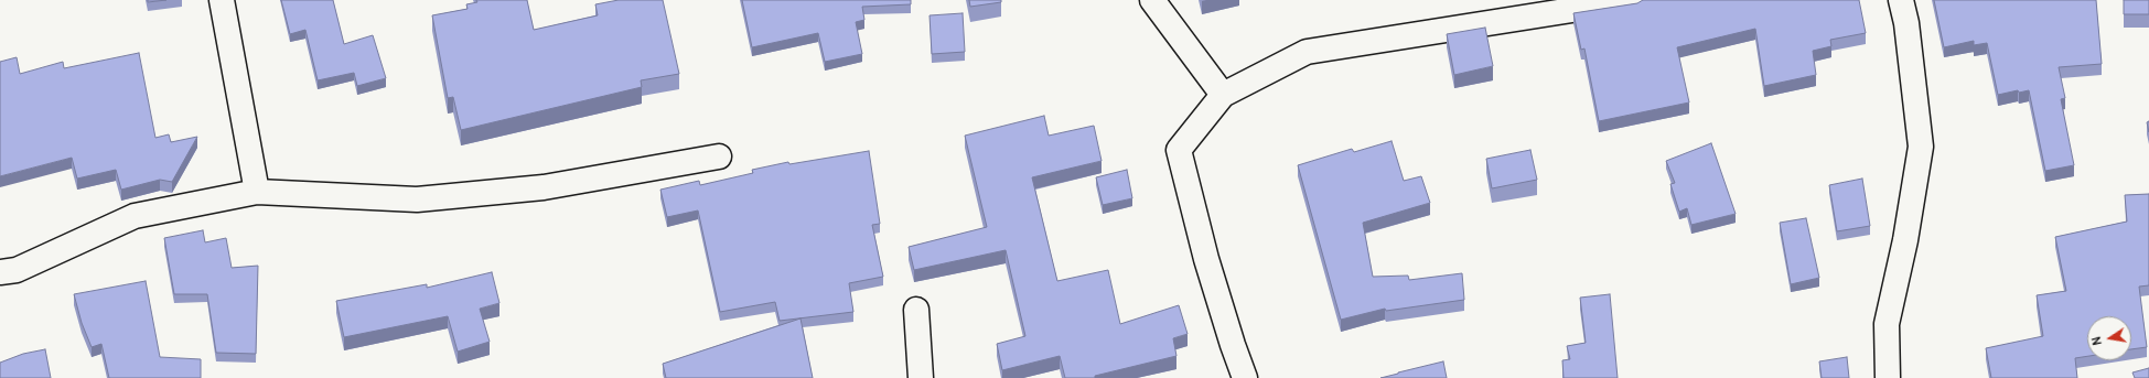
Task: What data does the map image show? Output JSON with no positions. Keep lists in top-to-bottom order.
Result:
{
  "north": "left"
}
